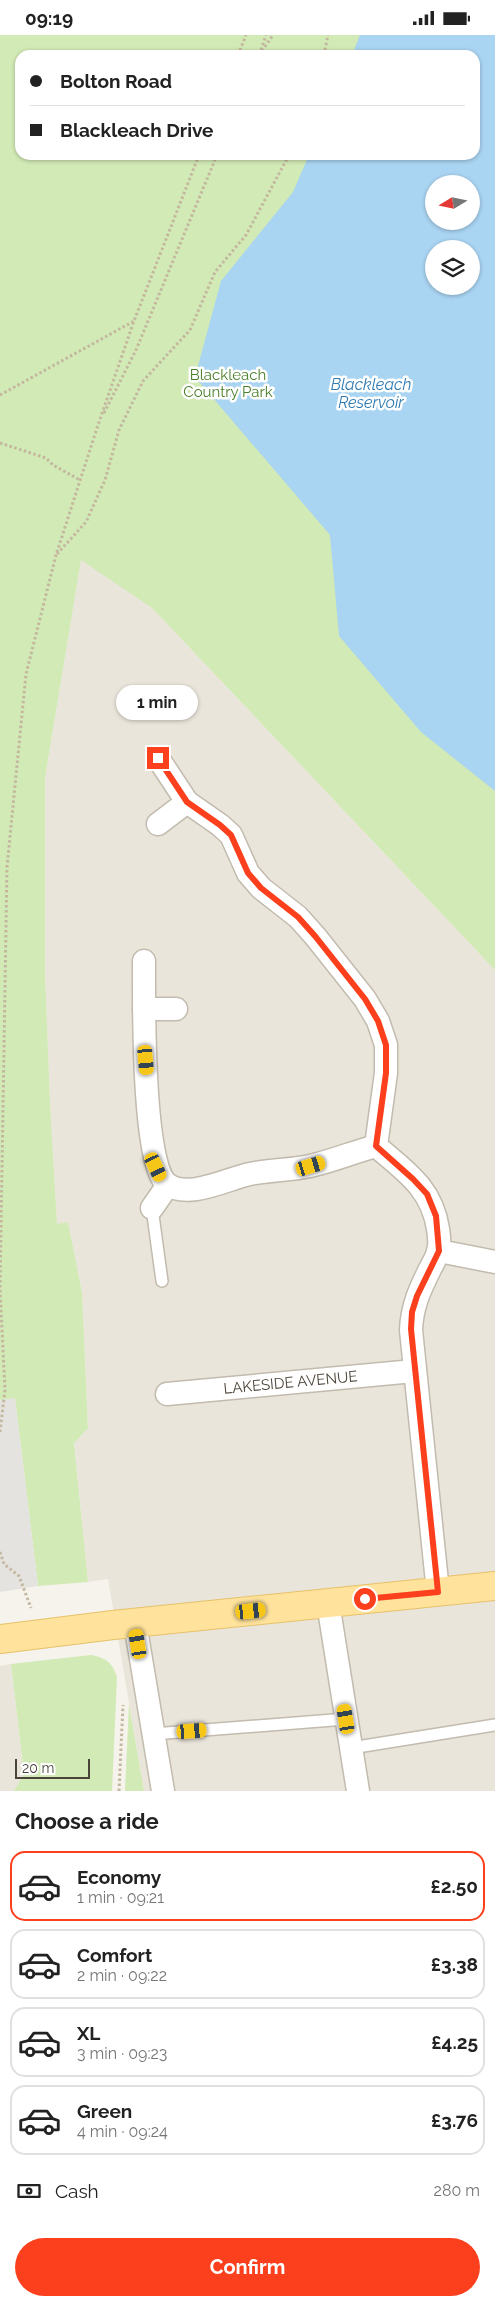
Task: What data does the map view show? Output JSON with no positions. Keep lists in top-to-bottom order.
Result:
{
  "streets": {
    "street": ["LAKESIDE AVENUE"]
  },
  "water": ["Blackleach Reservoir"],
  "parks": ["Blackleach Country Park"],
  "scale_bar": "20 m",
  "north": "left",
  "page": {
    "status": "09:19",
    "banner": ["Bolton Road", "Blackleach Drive"],
    "bubble": "1 min",
    "scale": "20 m",
    "heading": "Choose a ride",
    "list": [
      {
        "name": "Economy",
        "note": "1 min · 09:21",
        "value": "£2.50"
      },
      {
        "name": "Comfort",
        "note": "2 min · 09:22",
        "value": "£3.38"
      },
      {
        "name": "XL",
        "note": "3 min · 09:23",
        "value": "£4.25"
      },
      {
        "name": "Green",
        "note": "4 min · 09:24",
        "value": "£3.76"
      }
    ],
    "pay": ["Cash", "280 m"],
    "buttons": "Confirm"
  }
}
